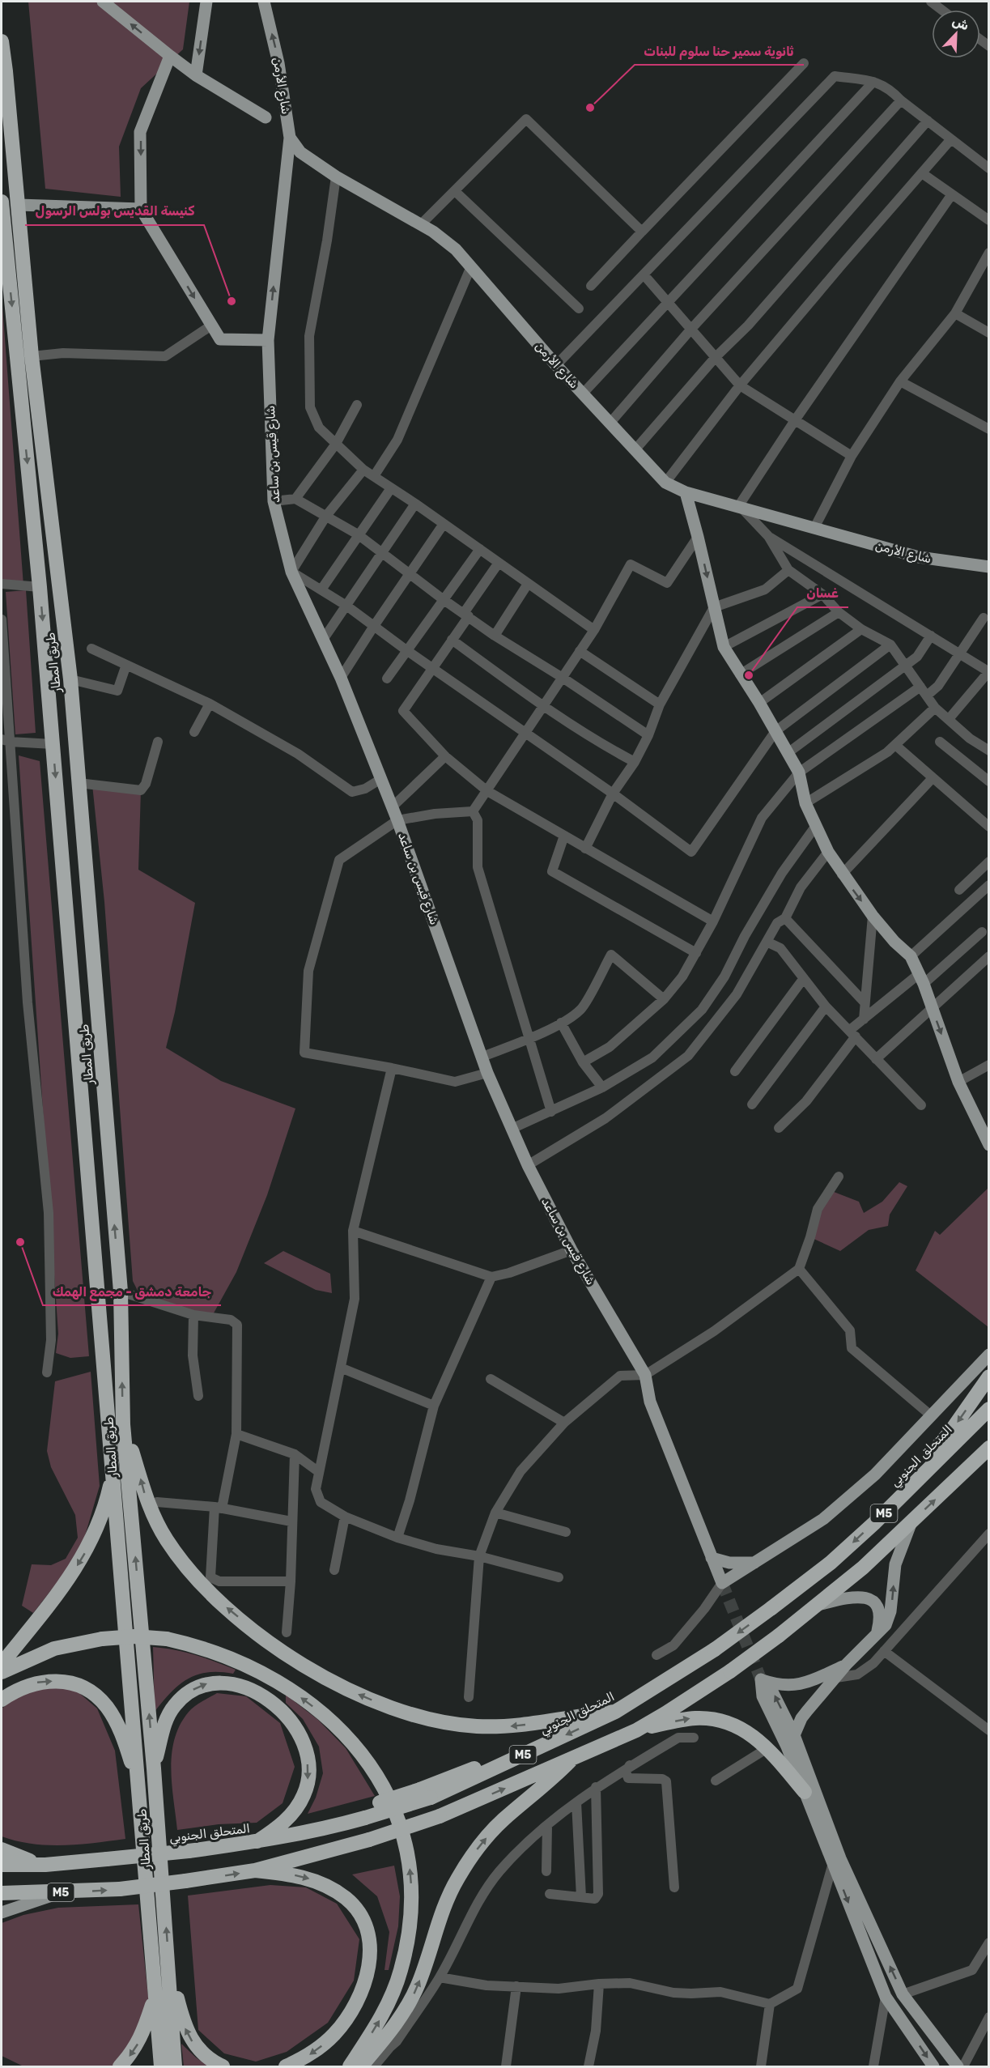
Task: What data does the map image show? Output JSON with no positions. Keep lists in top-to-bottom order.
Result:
{
  "streets": {
    "highway": ["طريق المطار", "المتحلق الجنوبي", "M5"],
    "main road": ["شارع الأرمن", "شارع قيس بن ساعد"]
  },
  "crossings": [
    ["شارع الأرمن", "شارع قيس بن ساعد"]
  ],
  "places": [
    "ثانوية سمير حنا سلوم للبنات",
    "كنيسة القديس بولس الرسول",
    "غسان",
    "جامعة دمشق - مجمع الهمك"
  ],
  "north": "top right"
}
